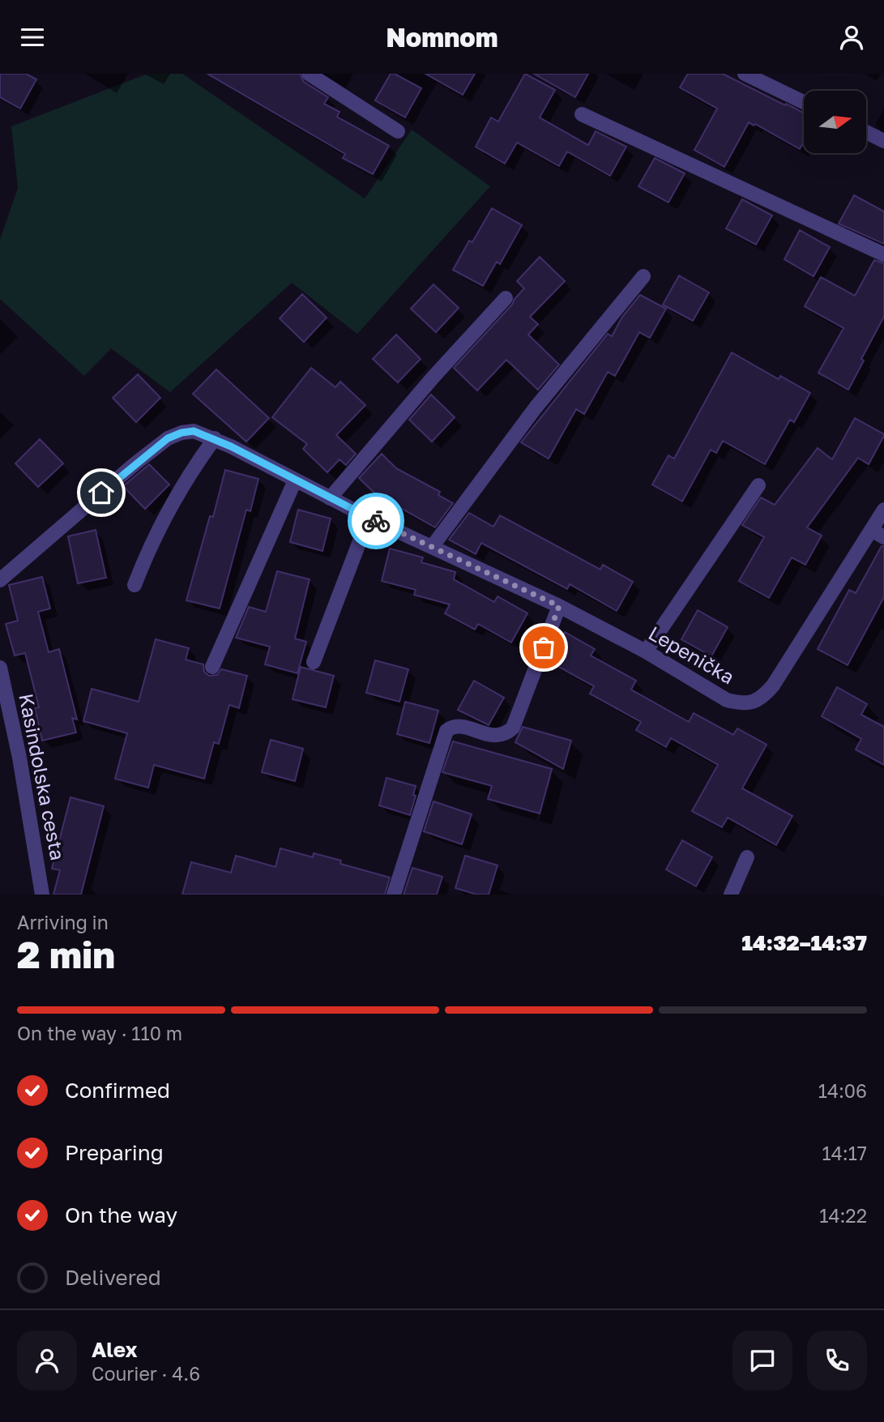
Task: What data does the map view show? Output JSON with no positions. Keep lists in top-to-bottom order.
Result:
{
  "streets": {
    "street": ["Lepenička", "Kasindolska cesta"]
  },
  "north": "right",
  "page": {
    "header": "Nomnom",
    "heading": ["2 min", "Arriving in", "14:32–14:37"],
    "panel": ["Alex", "Courier · 4.6"],
    "bar": "On the way · 110 m",
    "list": [
      ["Confirmed", "14:06"],
      ["Preparing", "14:17"],
      ["On the way", "14:22"],
      "Delivered"
    ]
  }
}
